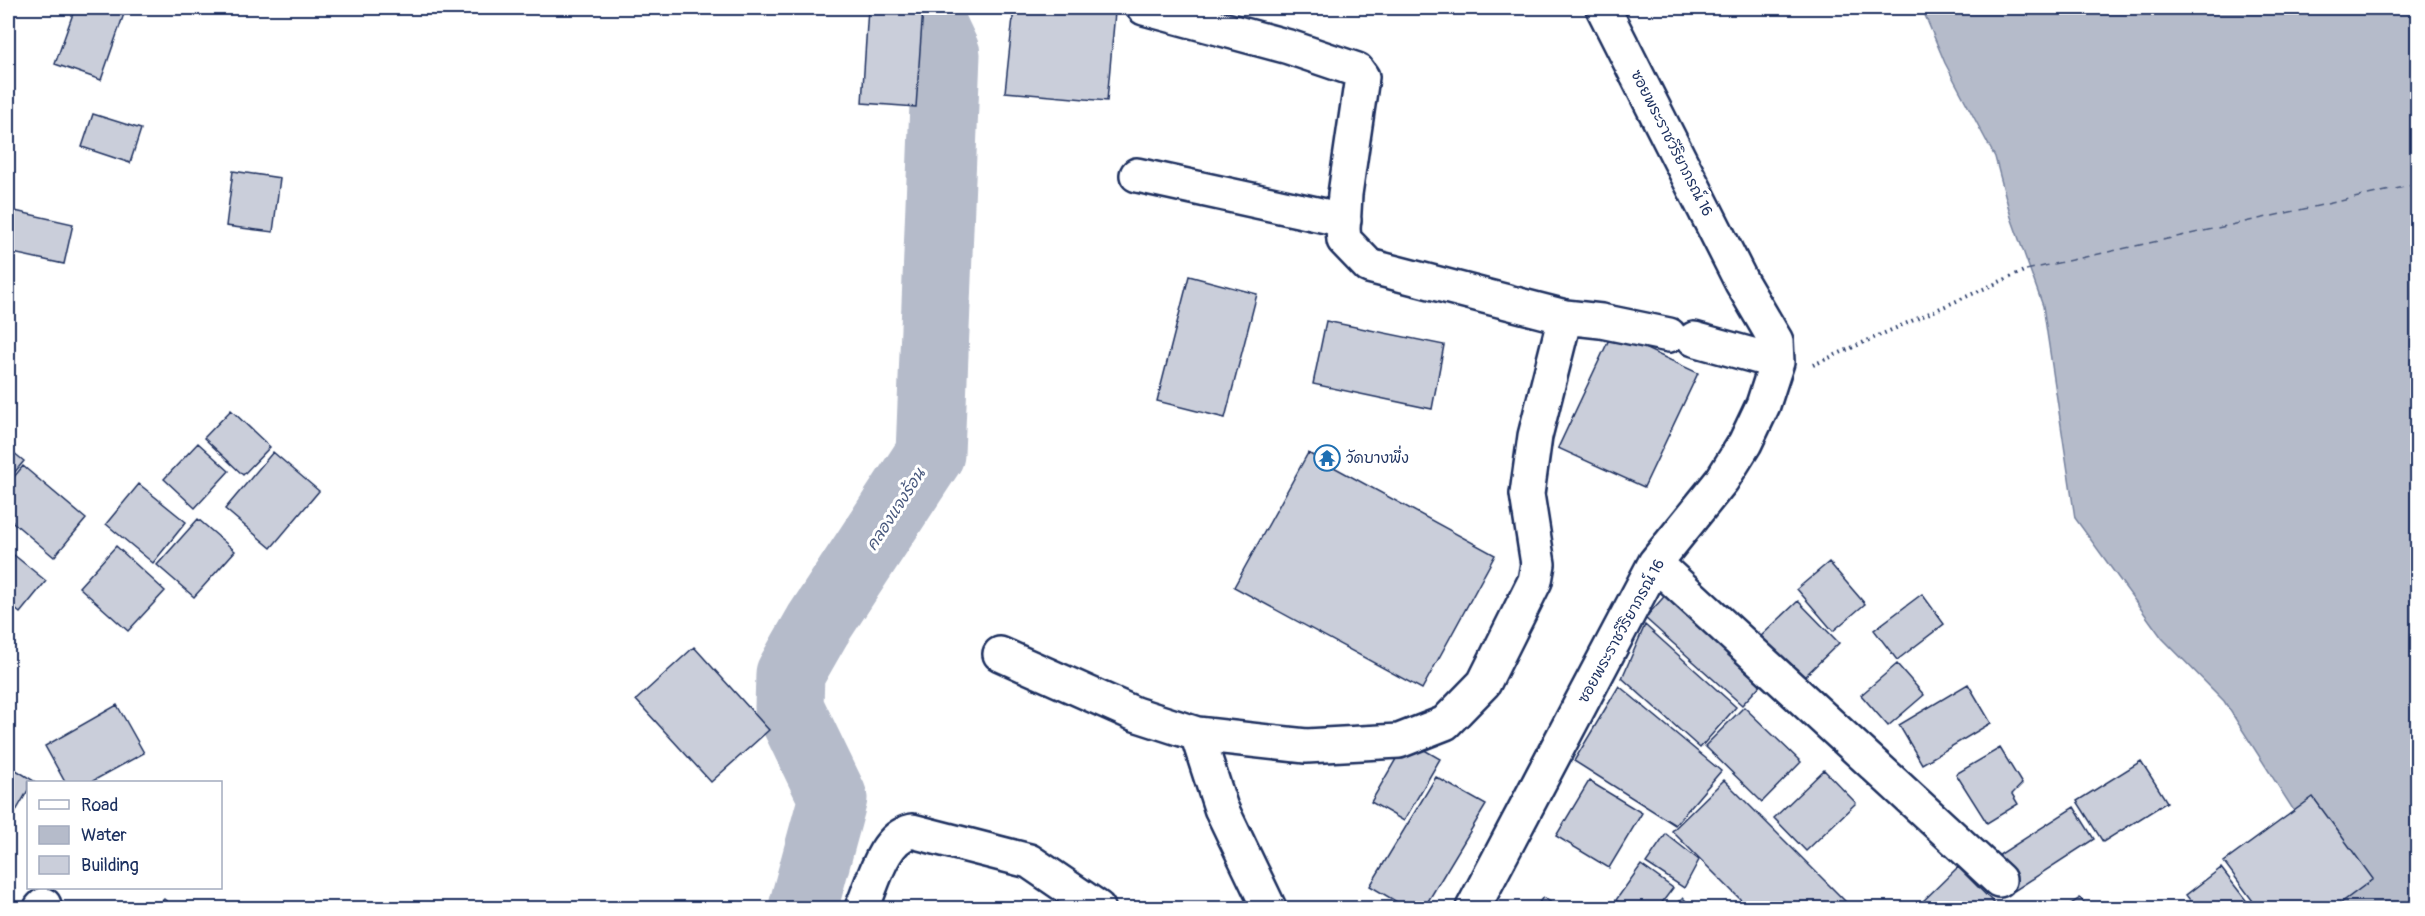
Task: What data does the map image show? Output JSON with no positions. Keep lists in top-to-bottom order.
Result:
{
  "streets": {
    "street": ["ซอยพระราชวีริยาภรณ์ 16"]
  },
  "water": ["คลองแจงร้อน"],
  "places": {
    "temple": ["วัดบางพึ่ง"]
  },
  "legend": ["Road", "Water", "Building"]
}
